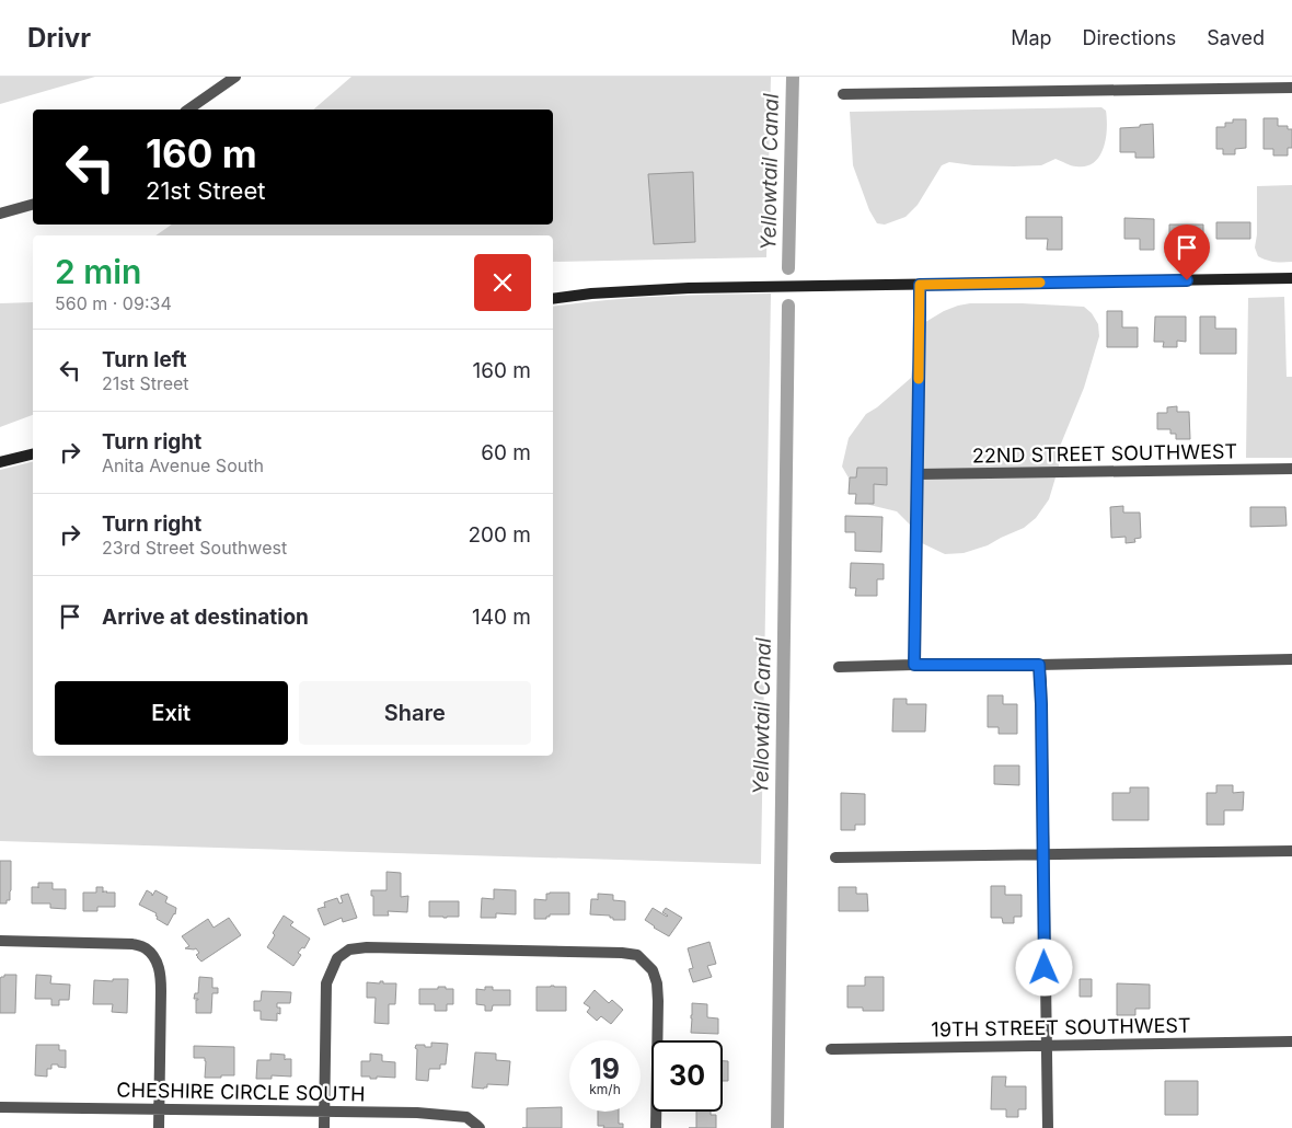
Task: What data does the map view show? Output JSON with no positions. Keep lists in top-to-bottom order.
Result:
{
  "streets": {
    "street": ["22ND STREET SOUTHWEST", "19TH STREET SOUTHWEST", "CHESHIRE CIRCLE SOUTH"]
  },
  "water": ["Yellowtail Canal"],
  "page": {
    "header": "Drivr",
    "nav": ["Map", "Directions", "Saved"],
    "turn": ["160 m", "21st Street"],
    "heading": ["2 min", "560 m · 09:34"],
    "list": [
      {
        "name": "Turn left",
        "note": "21st Street",
        "value": "160 m"
      },
      {
        "name": "Turn right",
        "note": "Anita Avenue South",
        "value": "60 m"
      },
      {
        "name": "Turn right",
        "note": "23rd Street Southwest",
        "value": "200 m"
      },
      {
        "name": "Arrive at destination",
        "value": "140 m"
      }
    ],
    "buttons": ["Exit", "Share"],
    "speed": "19 km/h",
    "limit": "30"
  }
}
